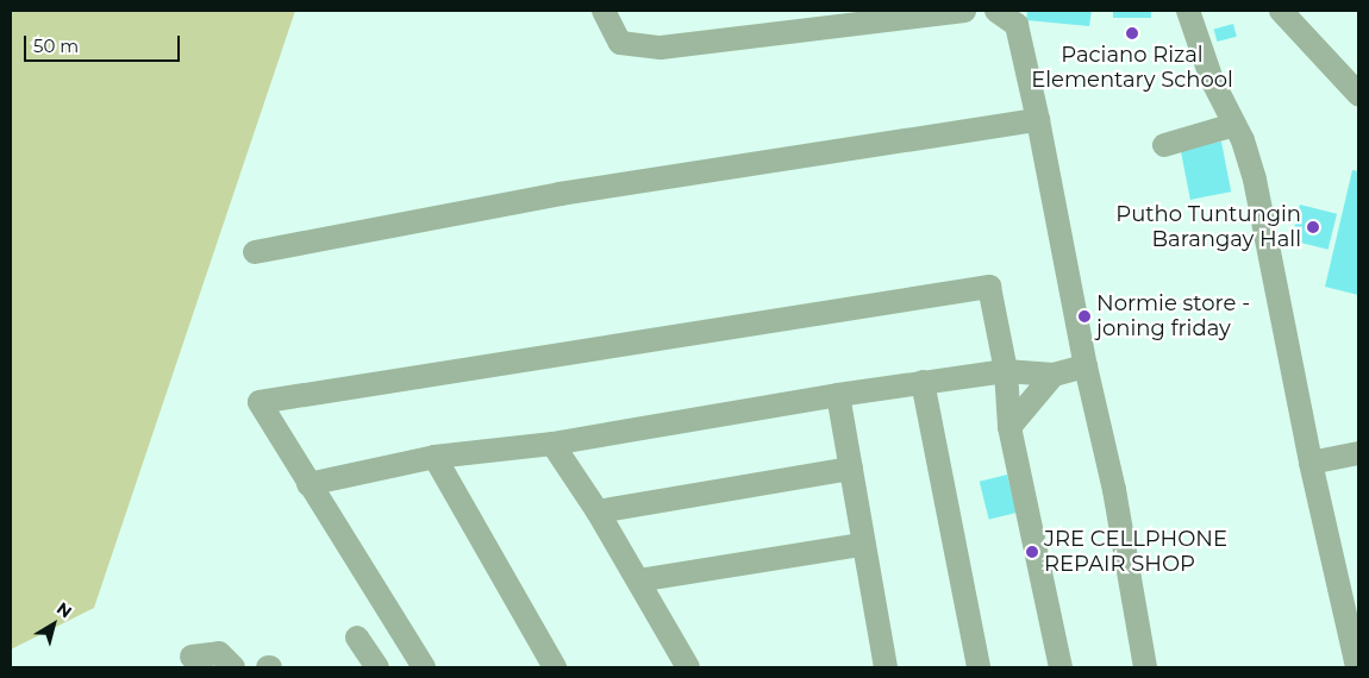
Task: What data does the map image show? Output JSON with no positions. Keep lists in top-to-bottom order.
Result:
{
  "places": [
    "Paciano Rizal Elementary School",
    "Putho Tuntungin Barangay Hall",
    "Normie store - joning friday",
    "JRE CELLPHONE REPAIR SHOP"
  ],
  "scale_bar": "50 m",
  "north": "top right"
}
